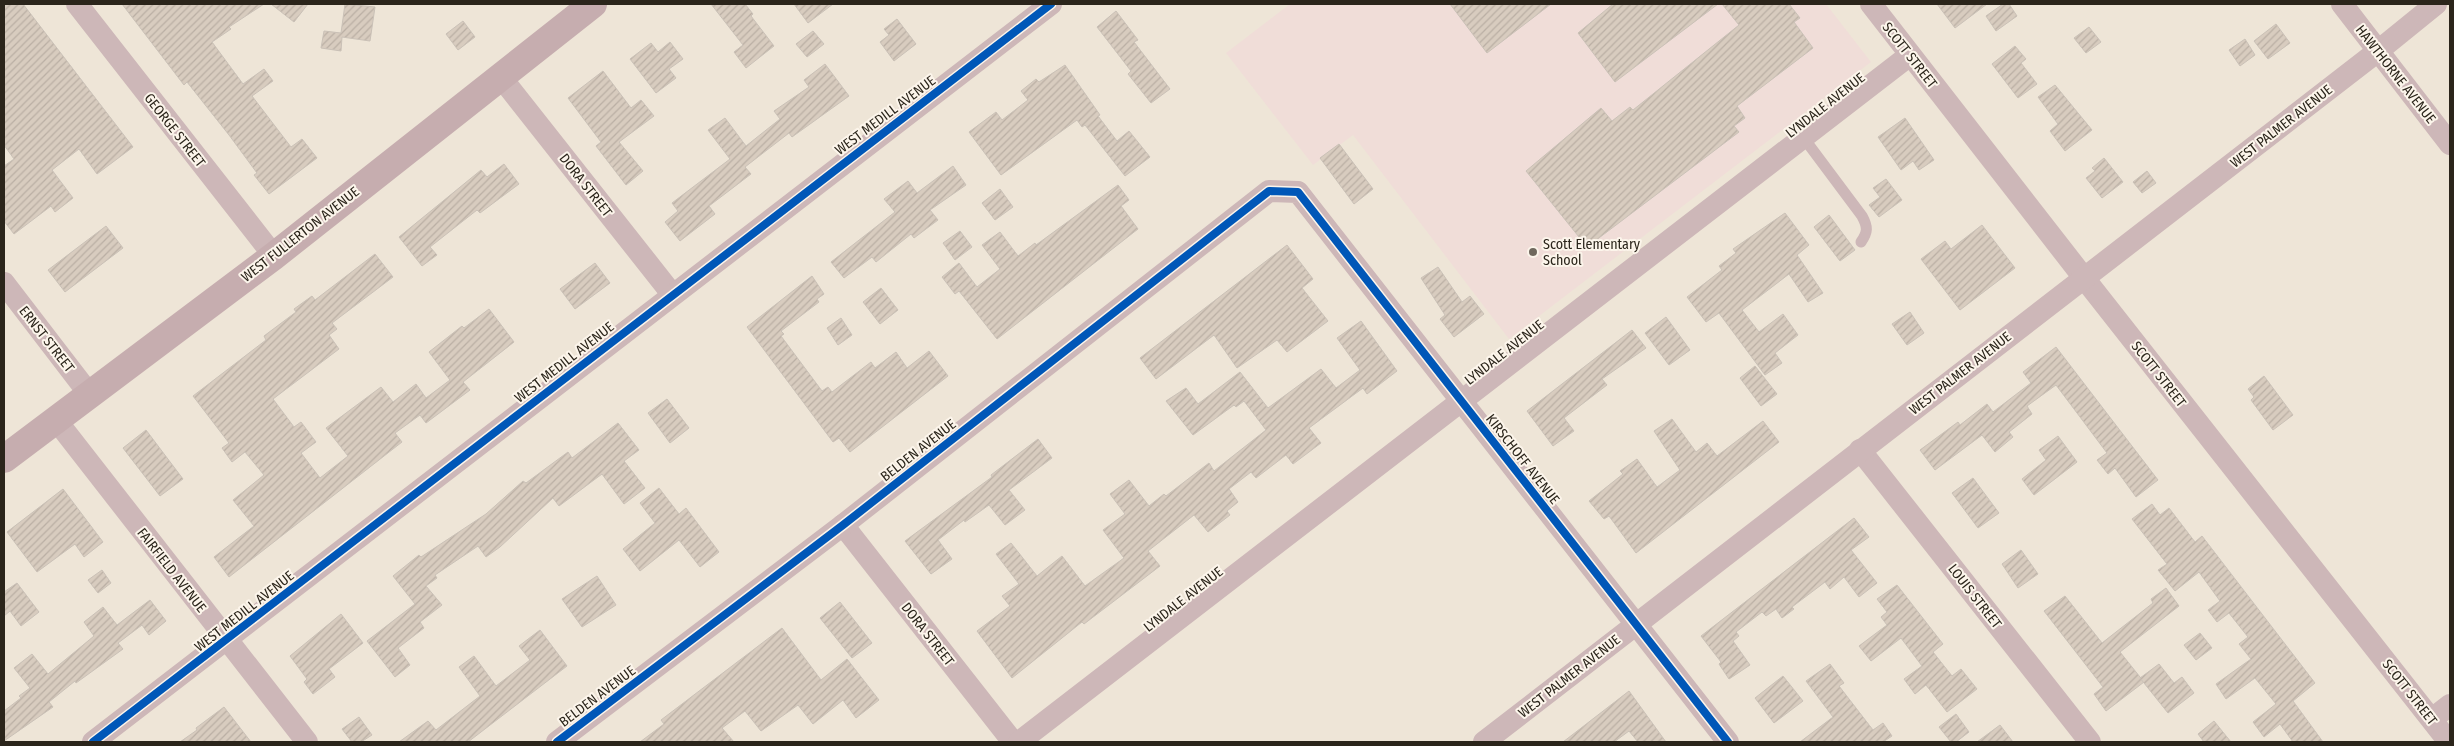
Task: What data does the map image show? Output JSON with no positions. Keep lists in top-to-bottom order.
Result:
{
  "streets": {
    "street": [
      "SCOTT STREET",
      "HAWTHORNE AVENUE",
      "LYNDALE AVENUE",
      "WEST MEDILL AVENUE",
      "WEST PALMER AVENUE",
      "GEORGE STREET",
      "DORA STREET",
      "WEST FULLERTON AVENUE",
      "ERNST STREET",
      "BELDEN AVENUE",
      "KIRSCHOFF AVENUE",
      "FAIRFIELD AVENUE",
      "LOUIS STREET"
    ]
  },
  "crossings": [
    ["SCOTT STREET", "LYNDALE AVENUE"],
    ["SCOTT STREET", "WEST PALMER AVENUE"],
    ["HAWTHORNE AVENUE", "WEST PALMER AVENUE"],
    ["LYNDALE AVENUE", "KIRSCHOFF AVENUE"],
    ["WEST MEDILL AVENUE", "DORA STREET"],
    ["WEST MEDILL AVENUE", "FAIRFIELD AVENUE"],
    ["WEST PALMER AVENUE", "KIRSCHOFF AVENUE"],
    ["WEST PALMER AVENUE", "LOUIS STREET"],
    ["GEORGE STREET", "WEST FULLERTON AVENUE"],
    ["DORA STREET", "WEST FULLERTON AVENUE"],
    ["DORA STREET", "BELDEN AVENUE"],
    ["WEST FULLERTON AVENUE", "ERNST STREET"],
    ["WEST FULLERTON AVENUE", "FAIRFIELD AVENUE"],
    ["BELDEN AVENUE", "KIRSCHOFF AVENUE"]
  ],
  "places": ["Scott Elementary School"]
}
